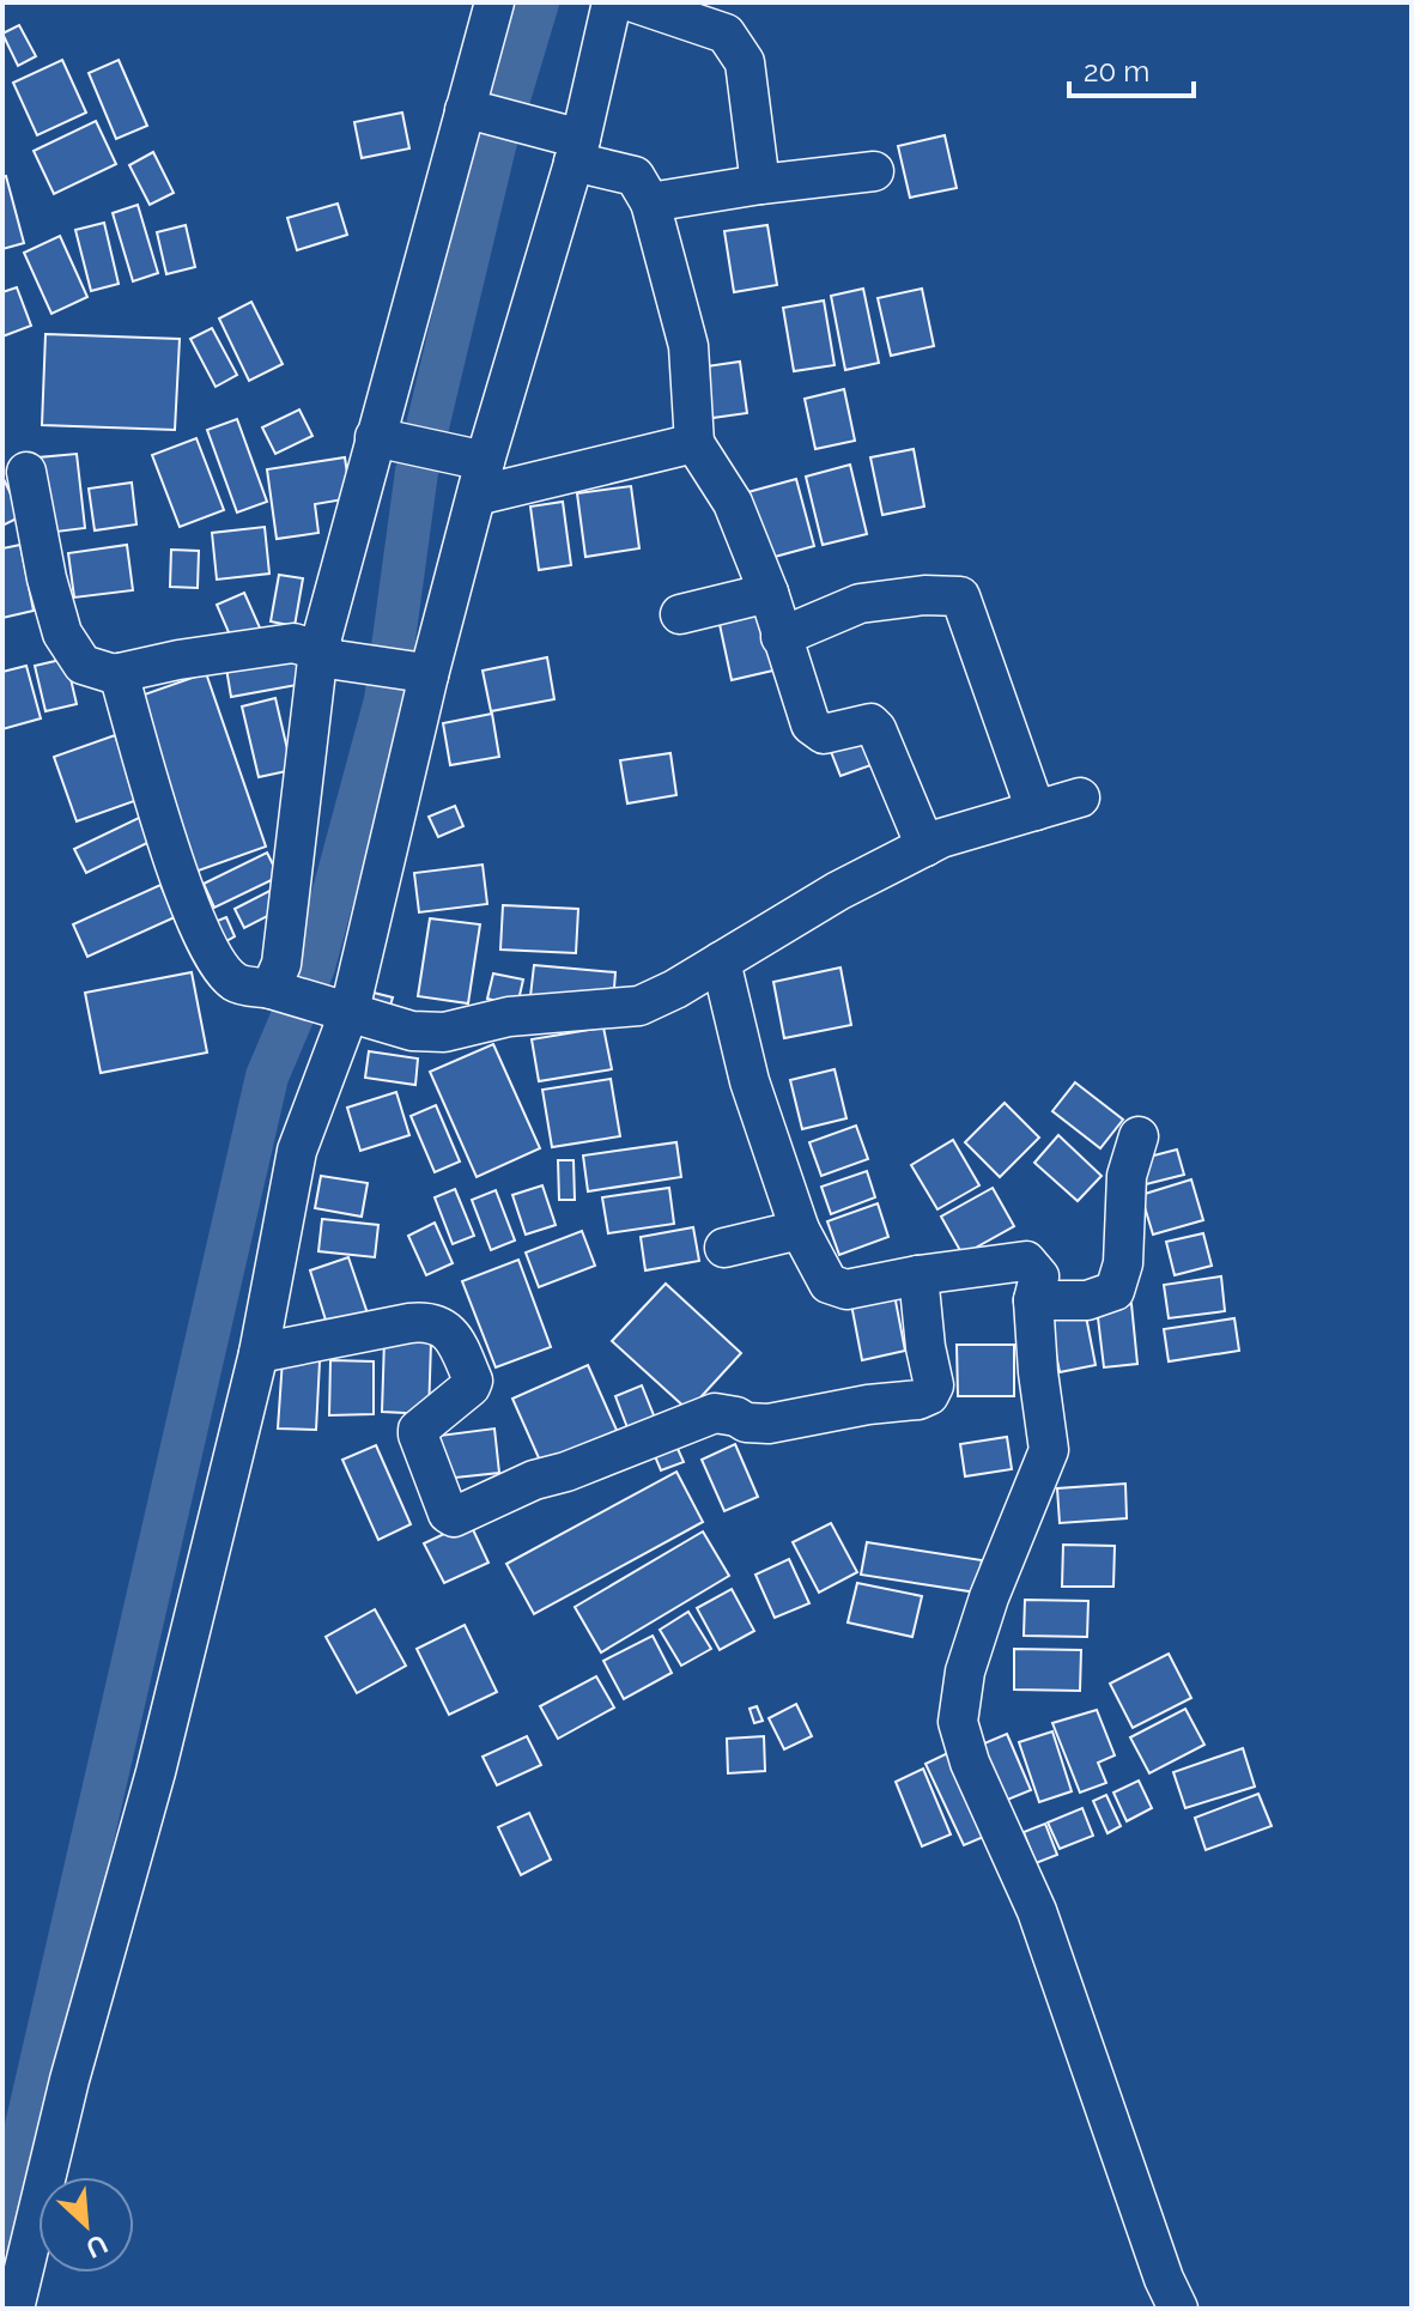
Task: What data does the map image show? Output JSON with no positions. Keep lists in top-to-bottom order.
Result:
{
  "scale_bar": "20 m",
  "north": "bottom right"
}
